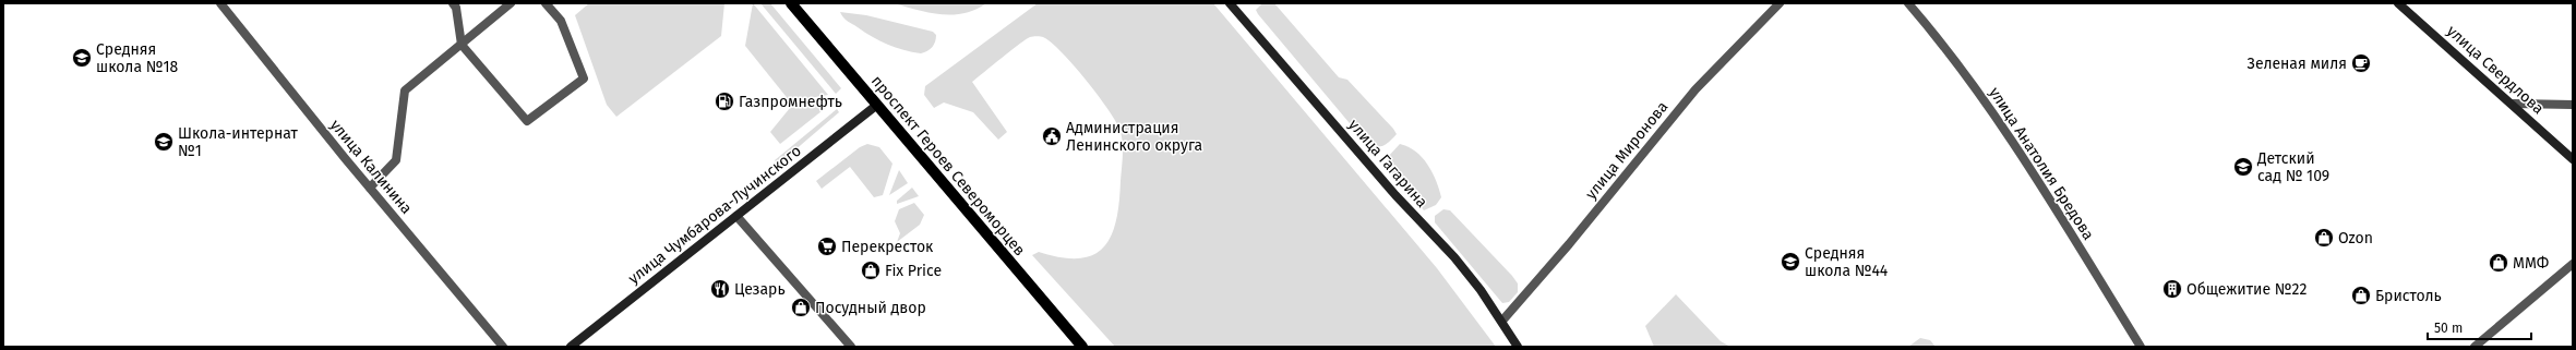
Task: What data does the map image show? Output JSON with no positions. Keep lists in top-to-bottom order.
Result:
{
  "streets": {
    "main road": ["проспект Героев Североморцев"],
    "street": [
      "улица Свердлова",
      "улица Миронова",
      "улица Гагарина",
      "улица Анатолия Бредова",
      "улица Калинина",
      "улица Чумбарова-Лучинского"
    ]
  },
  "crossings": [
    ["улица Миронова", "улица Гагарина"],
    ["проспект Героев Североморцев", "улица Чумбарова-Лучинского"]
  ],
  "places": {
    "school or university": [
      "Средняя школа №18",
      "Школа-интернат №1",
      "Детский сад № 109",
      "Средняя школа №44"
    ],
    "cafe": ["Зеленая миля"],
    "fuel station": ["Газпромнефть"],
    "public building": ["Администрация Ленинского округа"],
    "shop": [
      "Ozon",
      "ММФ",
      "Fix Price",
      "Бристоль",
      "Посудный двор"
    ],
    "supermarket": ["Перекресток"],
    "restaurant": ["Цезарь"],
    "building": ["Общежитие №22"]
  },
  "scale_bar": "50 m"
}
